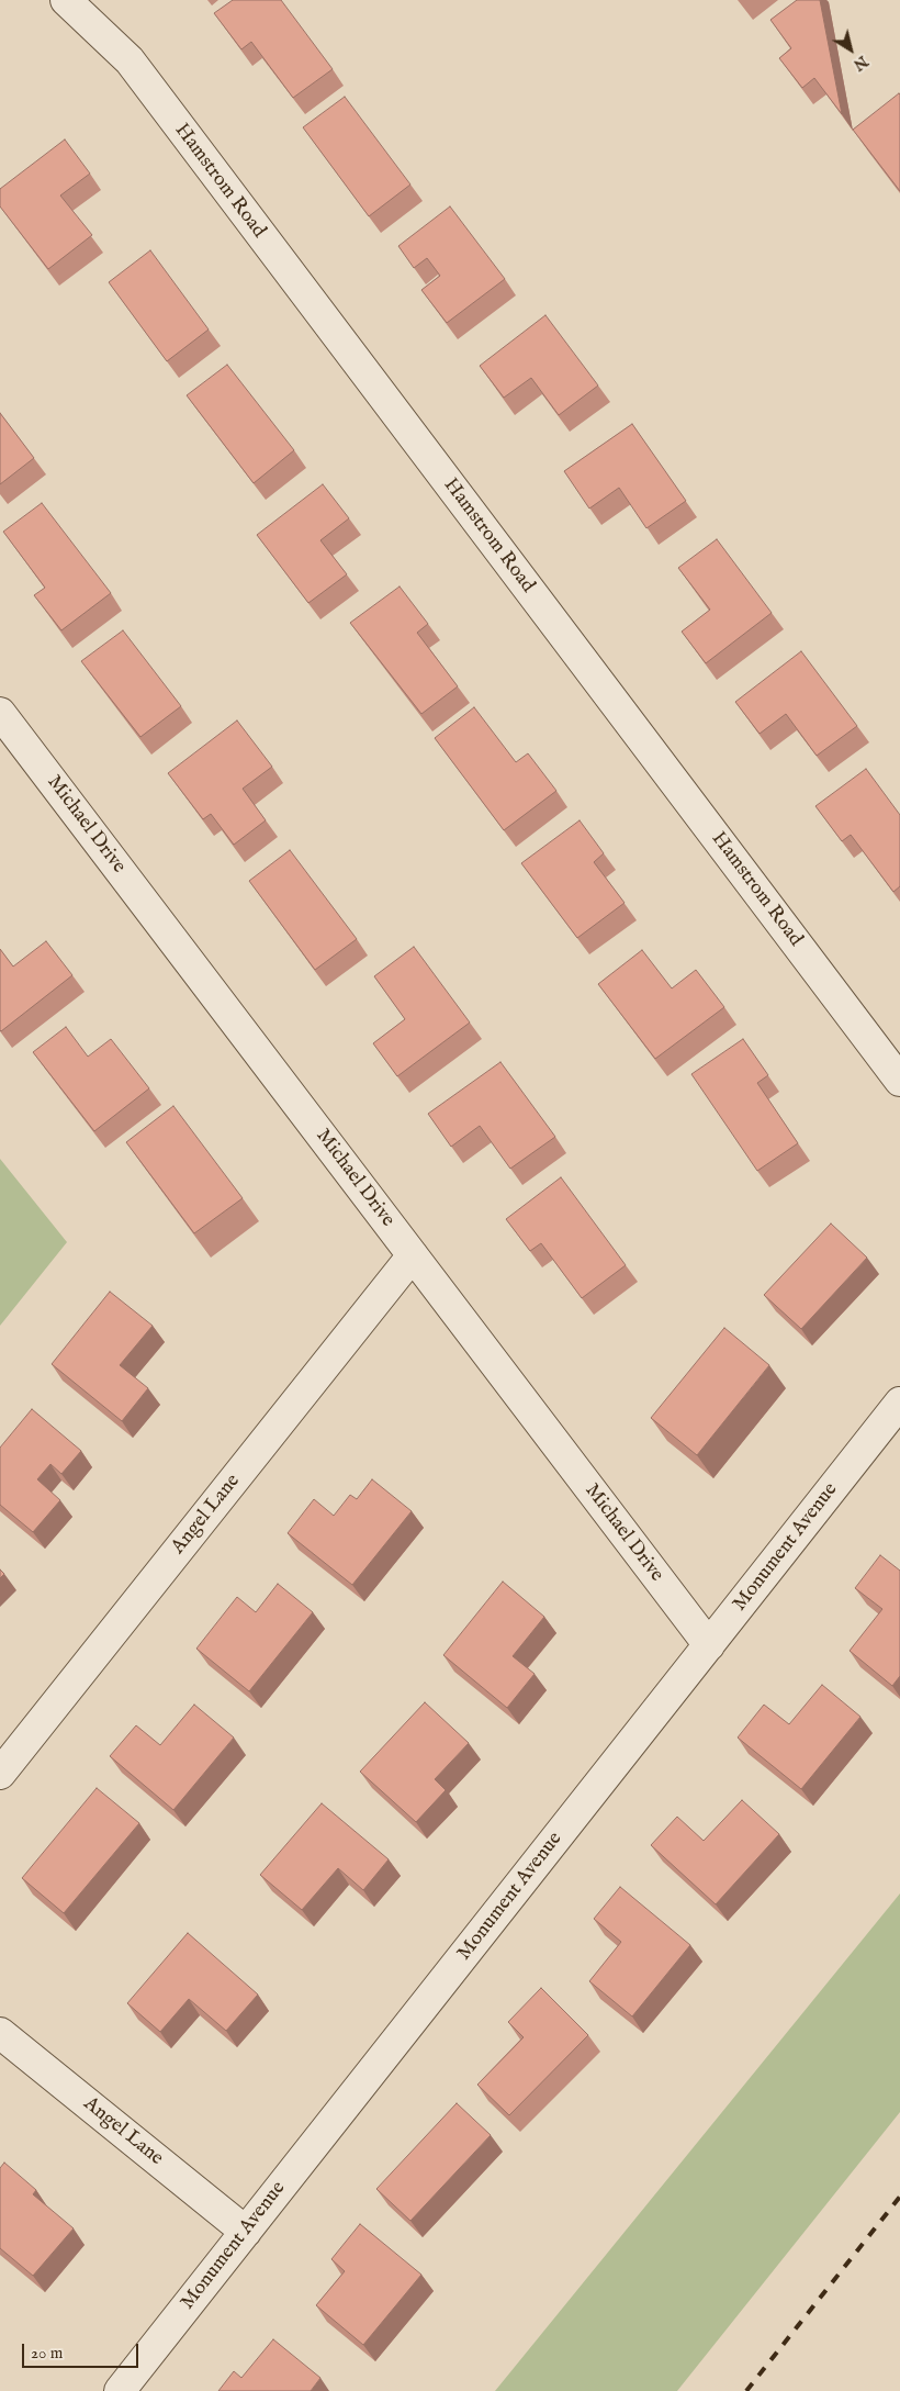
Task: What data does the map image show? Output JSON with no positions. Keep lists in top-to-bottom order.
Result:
{
  "streets": {
    "street": [
      "Hamstrom Road",
      "Michael Drive",
      "Angel Lane",
      "Monument Avenue"
    ]
  },
  "crossings": [
    ["Michael Drive", "Angel Lane"],
    ["Michael Drive", "Monument Avenue"],
    ["Angel Lane", "Monument Avenue"]
  ],
  "scale_bar": "20 m",
  "north": "bottom right"
}
